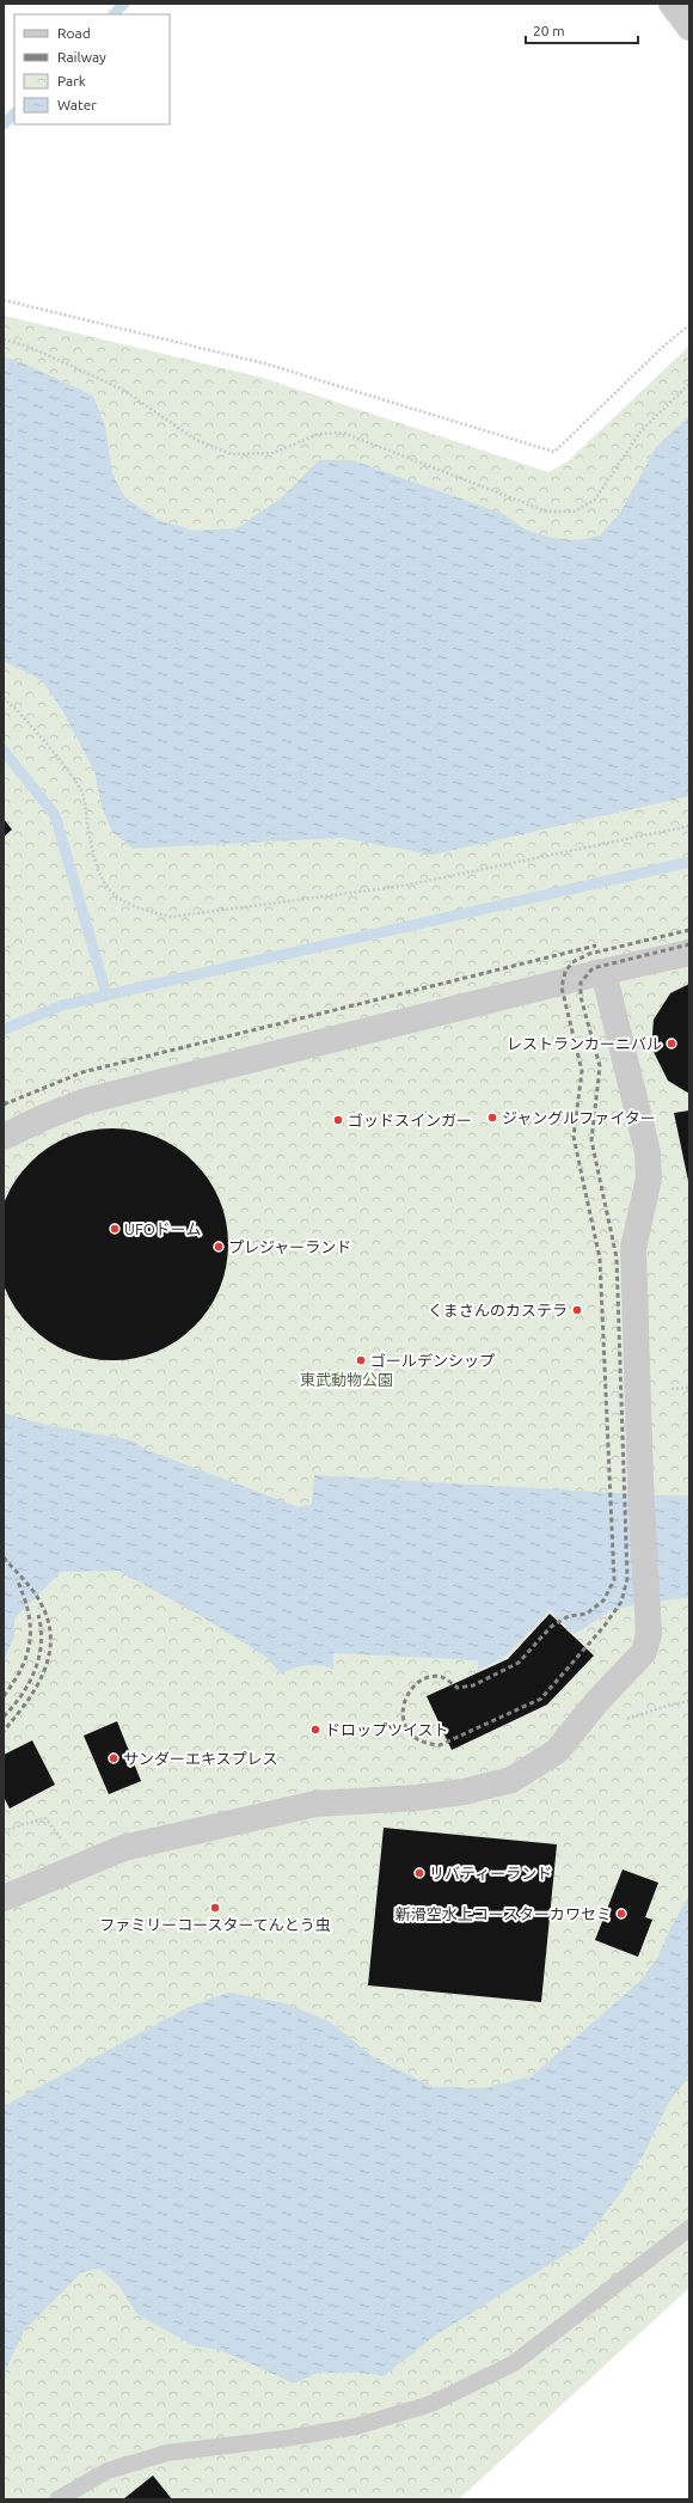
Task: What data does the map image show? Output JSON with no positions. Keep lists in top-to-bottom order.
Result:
{
  "parks": ["東武動物公園"],
  "places": [
    "レストランカーニバル",
    "ジャングルファイター",
    "ゴッドスインガー",
    "UFOドーム",
    "プレジャーランド",
    "くまさんのカステラ",
    "ゴールデンシップ",
    "ドロップツイスト",
    "サンダーエキスプレス",
    "リバティーランド",
    "ファミリーコースターてんとう虫",
    "新滑空水上コースターカワセミ"
  ],
  "legend": [
    "Road",
    "Railway",
    "Park",
    "Water"
  ],
  "scale_bar": "20 m"
}
